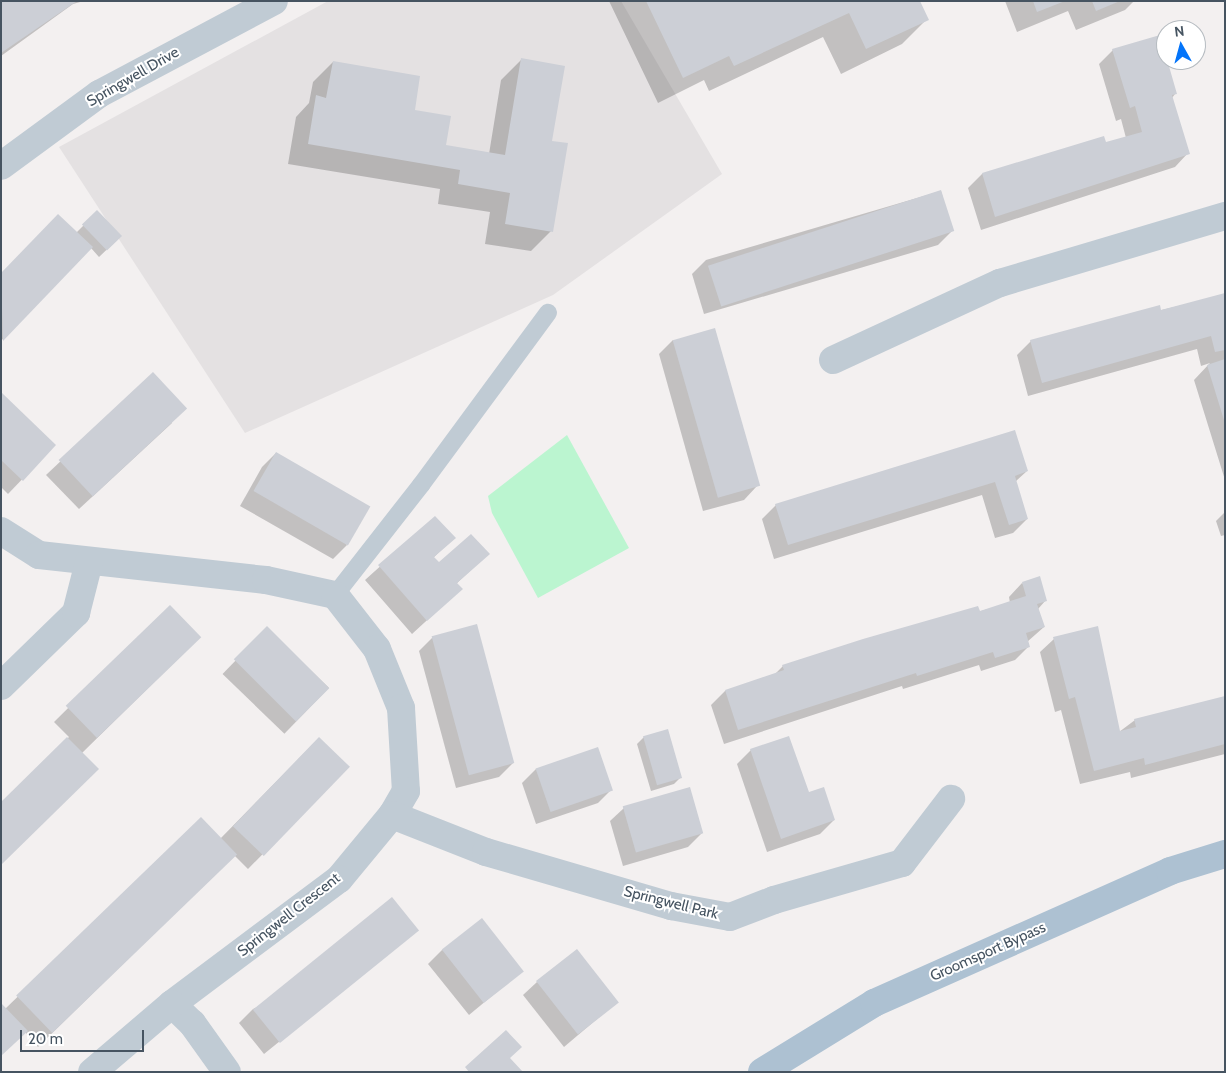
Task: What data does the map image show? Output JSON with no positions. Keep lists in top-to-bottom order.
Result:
{
  "streets": {
    "main road": ["Groomsport Bypass"],
    "street": ["Springwell Drive", "Springwell Park", "Springwell Crescent"]
  },
  "crossings": [
    ["Springwell Park", "Springwell Crescent"]
  ],
  "scale_bar": "20 m",
  "north": "top"
}
